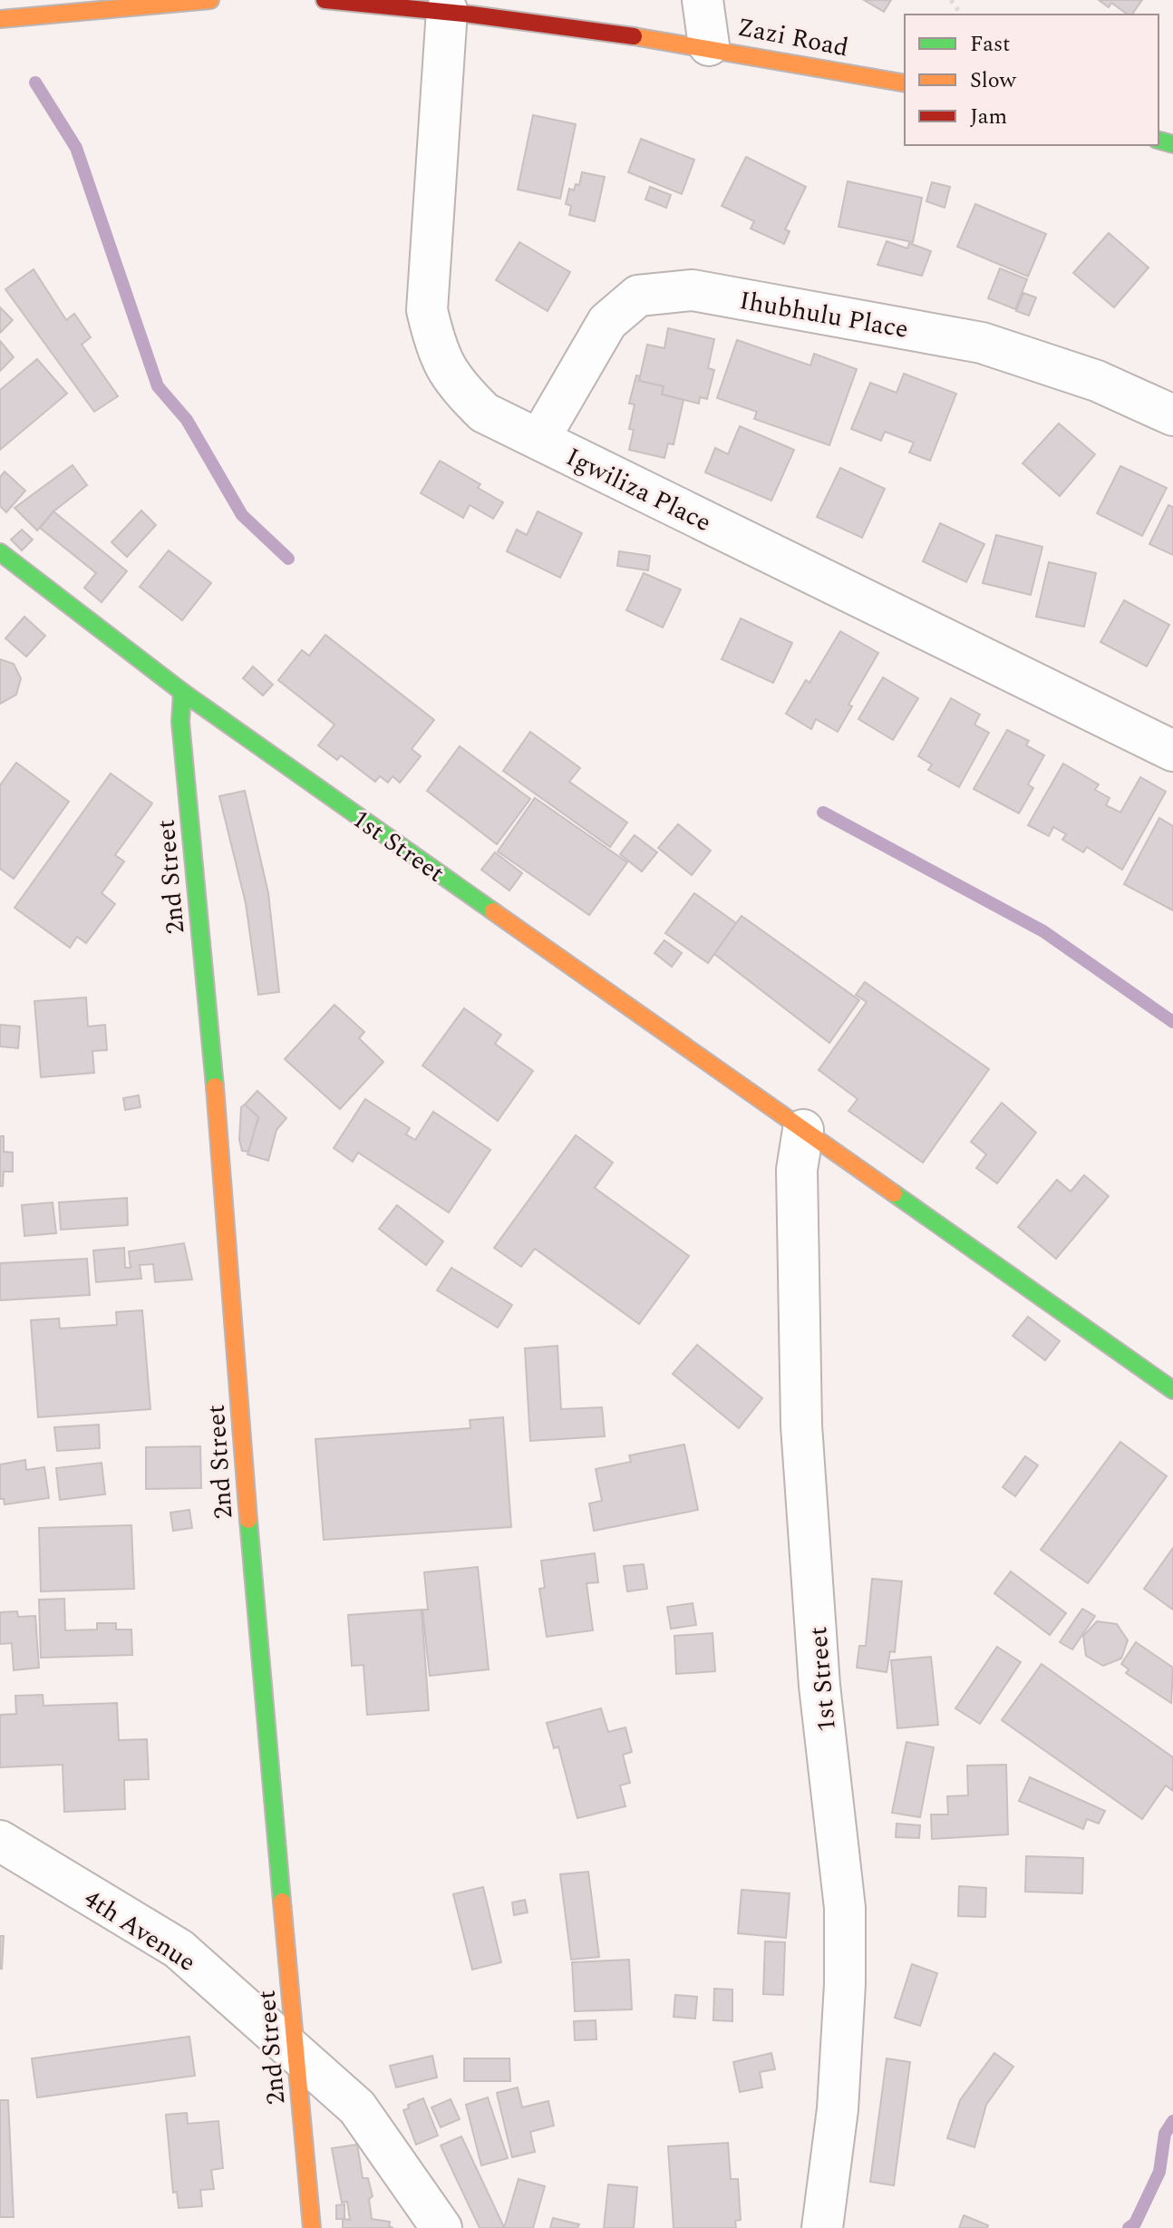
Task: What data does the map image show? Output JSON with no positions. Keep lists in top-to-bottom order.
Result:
{
  "streets": {
    "street": [
      "Zazi Road",
      "Ihubhulu Place",
      "Igwiliza Place",
      "1st Street",
      "2nd Street",
      "4th Avenue"
    ]
  },
  "crossings": [
    ["Zazi Road", "Igwiliza Place"],
    ["Ihubhulu Place", "Igwiliza Place"],
    ["1st Street", "2nd Street"],
    ["2nd Street", "4th Avenue"]
  ],
  "legend": ["Fast", "Slow", "Jam"]
}
